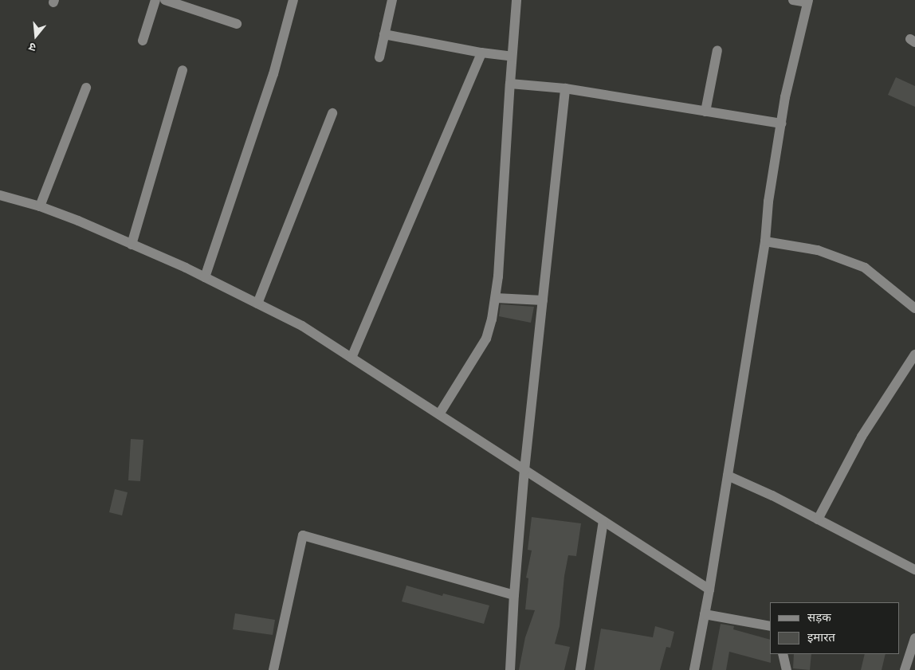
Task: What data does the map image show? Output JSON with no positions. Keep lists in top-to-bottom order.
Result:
{
  "legend": ["सड़क", "इमारत"],
  "north": "bottom"
}
